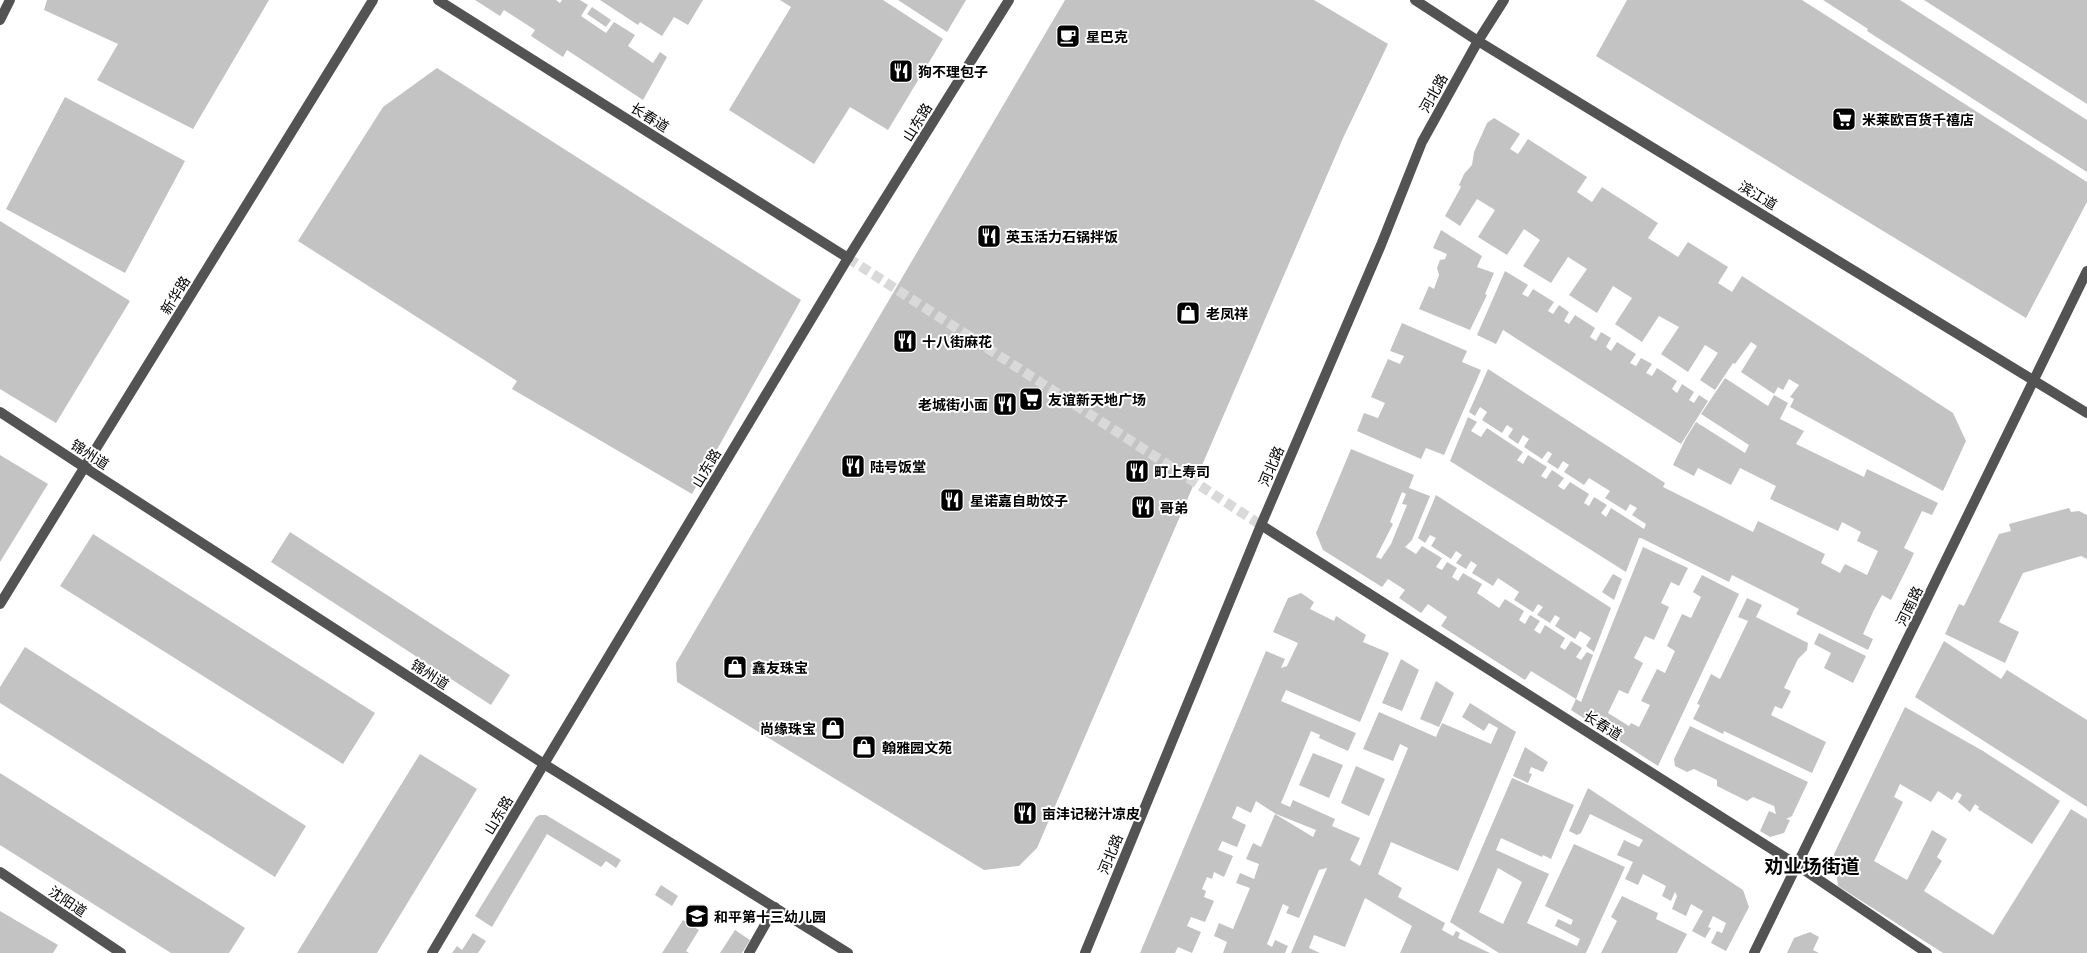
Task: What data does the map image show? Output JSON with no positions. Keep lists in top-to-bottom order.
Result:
{
  "streets": {
    "street": [
      "河北路",
      "长春道",
      "山东路",
      "滨江道",
      "新华路",
      "锦州道",
      "河南路",
      "沈阳道"
    ]
  },
  "crossings": [
    ["河北路", "长春道"],
    ["河北路", "滨江道"],
    ["长春道", "山东路"],
    ["长春道", "河南路"],
    ["山东路", "锦州道"],
    ["滨江道", "河南路"],
    ["新华路", "锦州道"]
  ],
  "districts": ["劝业场街道"],
  "places": {
    "cafe": ["星巴克"],
    "restaurant": [
      "狗不理包子",
      "英玉活力石锅拌饭",
      "十八街麻花",
      "老城街小面",
      "陆号饭堂",
      "町上寿司",
      "星诺嘉自助饺子",
      "哥弟",
      "亩沣记秘汁凉皮"
    ],
    "supermarket": ["米莱欧百货千禧店", "友谊新天地广场"],
    "shop": [
      "老凤祥",
      "鑫友珠宝",
      "尚缘珠宝",
      "翰雅园文苑"
    ],
    "school or university": ["和平第十三幼儿园"]
  }
}
